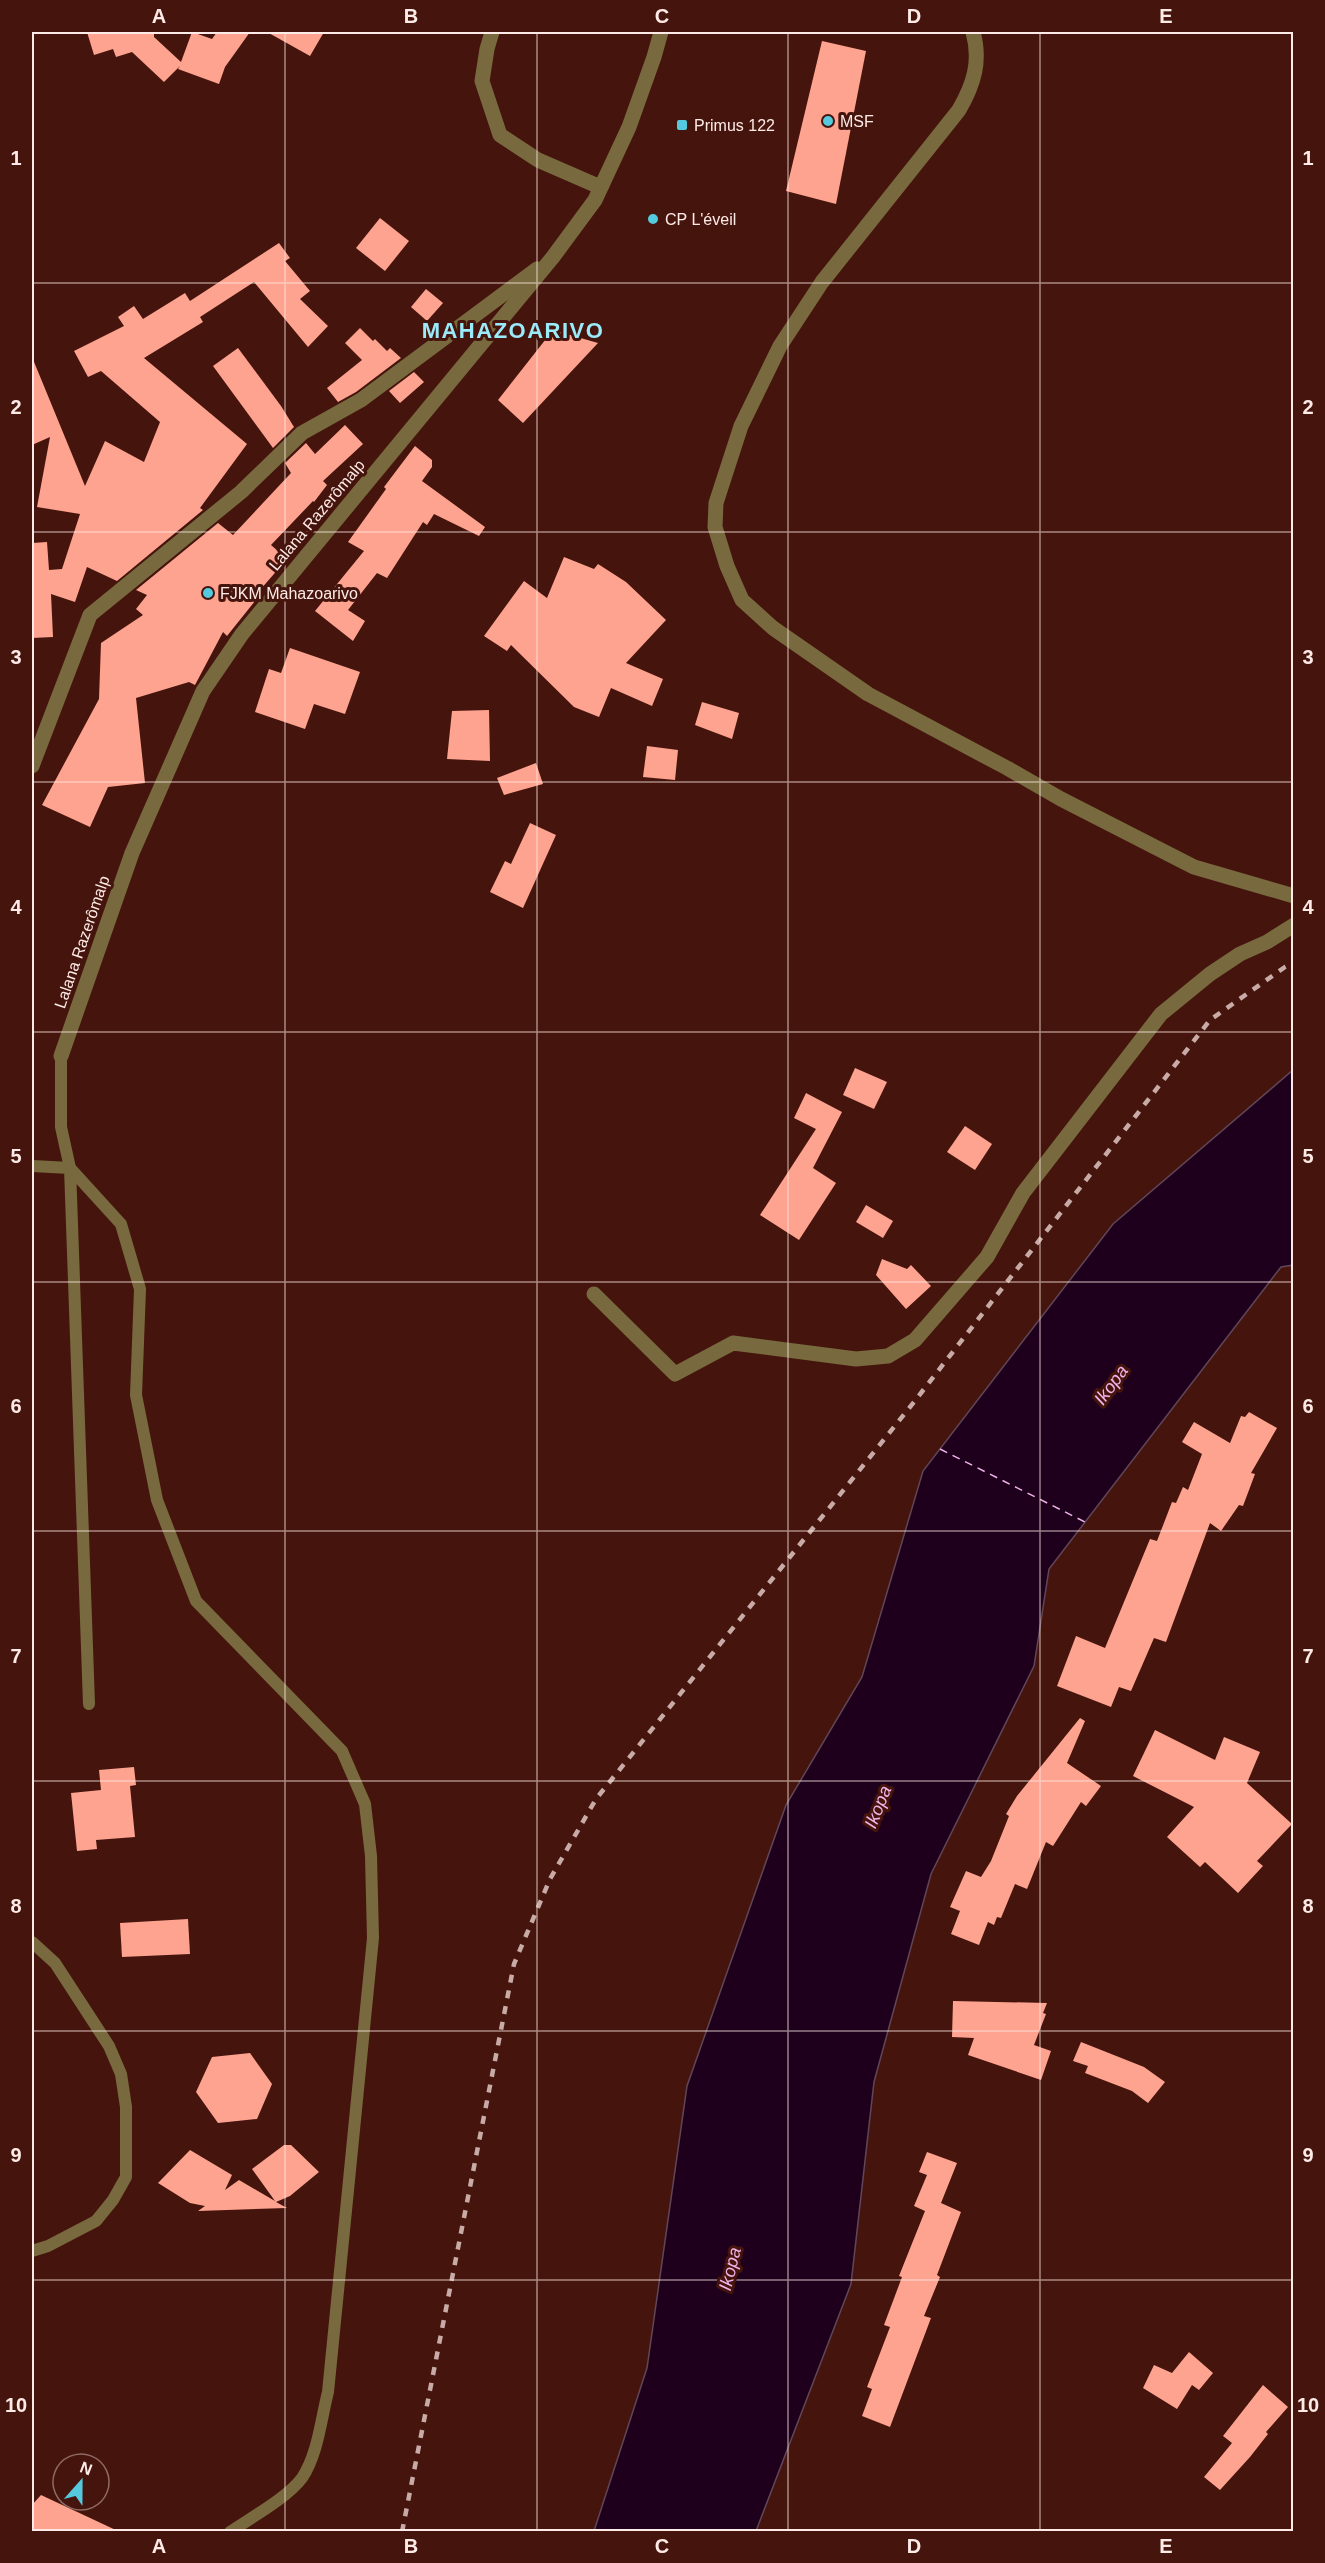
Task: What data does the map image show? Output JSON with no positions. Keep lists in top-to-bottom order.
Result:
{
  "streets": {
    "street": ["Lalana Razerômalp"]
  },
  "districts": ["MAHAZOARIVO"],
  "water": ["Ikopa"],
  "places": {
    "other": ["MSF", "CP L'éveil", "FJKM Mahazoarivo"],
    "transit": ["Primus 122"]
  },
  "north": "top",
  "grid": {
    "columns": [
      "A",
      "B",
      "C",
      "D",
      "E"
    ],
    "rows": [
      "1",
      "2",
      "3",
      "4",
      "5",
      "6",
      "7",
      "8",
      "9",
      "10"
    ]
  }
}
